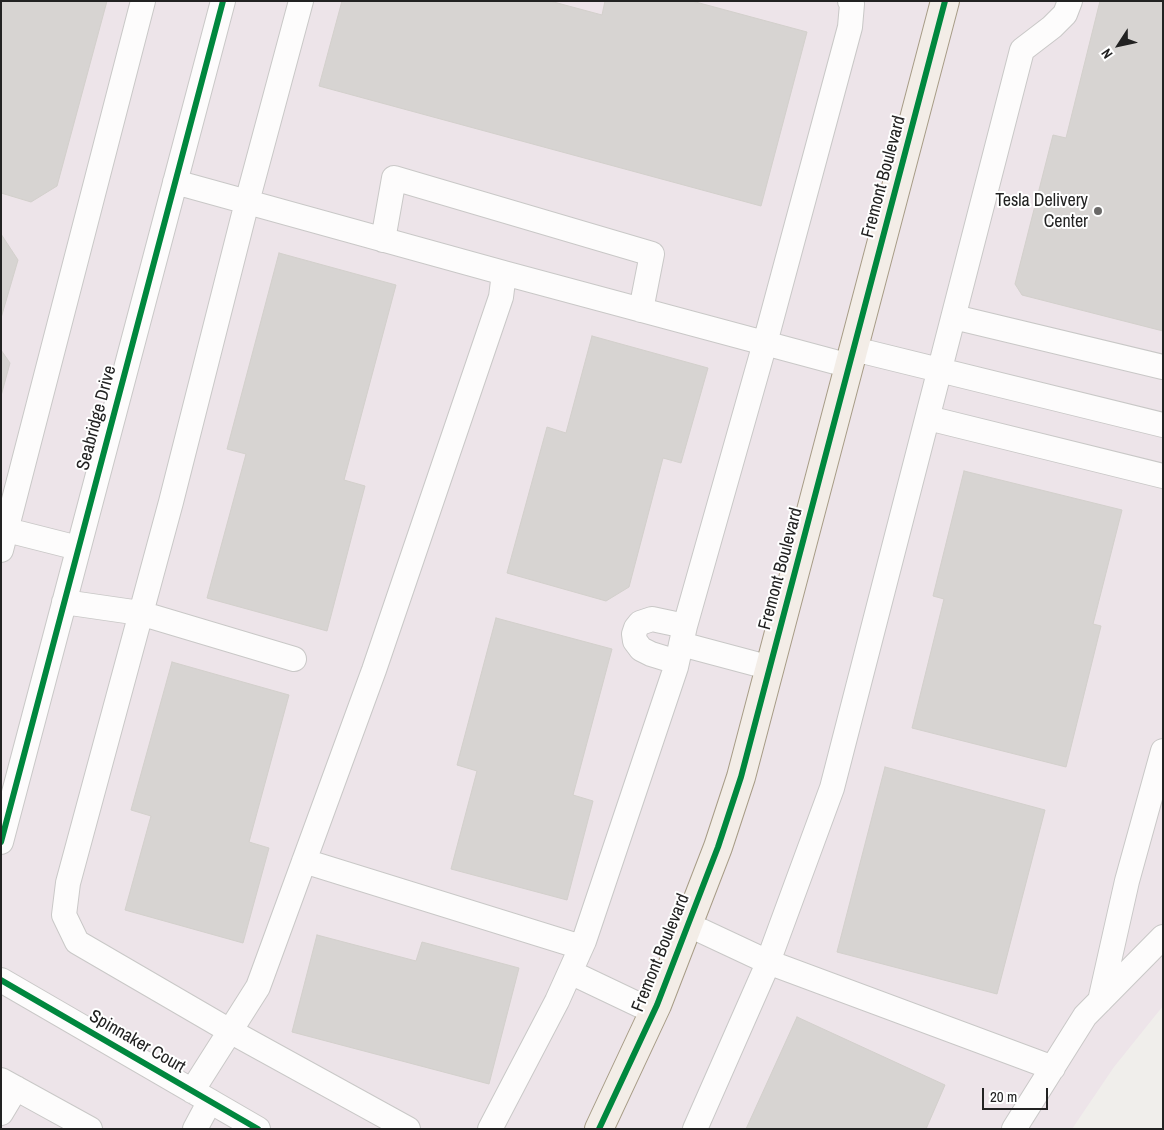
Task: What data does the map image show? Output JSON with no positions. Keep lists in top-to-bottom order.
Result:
{
  "streets": {
    "main road": ["Fremont Boulevard"],
    "street": ["Seabridge Drive", "Spinnaker Court"]
  },
  "places": ["Tesla Delivery Center"],
  "scale_bar": "20 m",
  "north": "bottom left"
}
